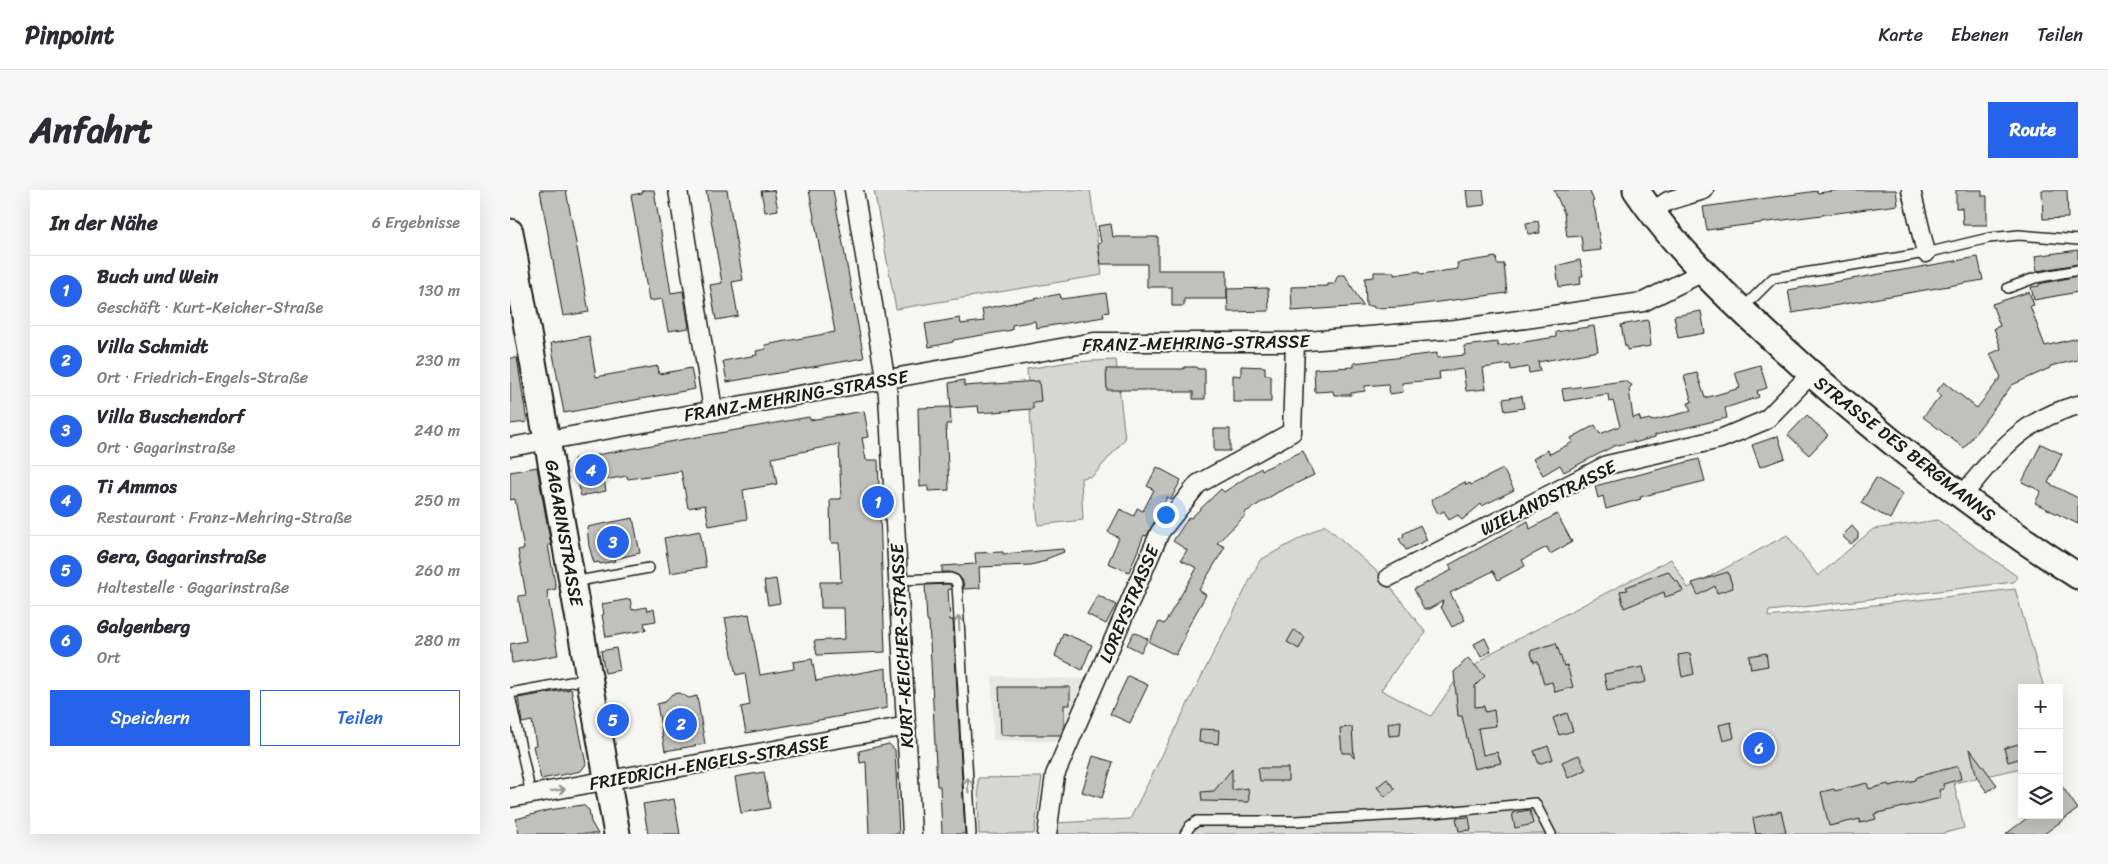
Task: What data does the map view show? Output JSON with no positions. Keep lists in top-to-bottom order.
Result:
{
  "streets": {
    "street": [
      "FRANZ-MEHRING-STRASSE",
      "STRASSE DES BERGMANNS",
      "WIELANDSTRASSE",
      "GAGARINSTRASSE",
      "LOREYSTRASSE",
      "KURT-KEICHER-STRASSE",
      "FRIEDRICH-ENGELS-STRASSE"
    ]
  },
  "crossings": [
    ["FRANZ-MEHRING-STRASSE", "STRASSE DES BERGMANNS"],
    ["FRANZ-MEHRING-STRASSE", "GAGARINSTRASSE"],
    ["FRANZ-MEHRING-STRASSE", "LOREYSTRASSE"],
    ["FRANZ-MEHRING-STRASSE", "KURT-KEICHER-STRASSE"],
    ["STRASSE DES BERGMANNS", "WIELANDSTRASSE"],
    ["GAGARINSTRASSE", "FRIEDRICH-ENGELS-STRASSE"],
    ["KURT-KEICHER-STRASSE", "FRIEDRICH-ENGELS-STRASSE"]
  ],
  "page": {
    "header": "Pinpoint",
    "nav": ["Karte", "Ebenen", "Teilen"],
    "title": "Anfahrt",
    "buttons": [
      "Route",
      ["Speichern", "Teilen"]
    ],
    "heading": ["In der Nähe", "6 Ergebnisse"],
    "list": [
      {
        "mark": "1",
        "name": "Buch und Wein",
        "note": "Geschäft · Kurt-Keicher-Straße",
        "value": "130 m"
      },
      {
        "mark": "2",
        "name": "Villa Schmidt",
        "note": "Ort · Friedrich-Engels-Straße",
        "value": "230 m"
      },
      {
        "mark": "3",
        "name": "Villa Buschendorf",
        "note": "Ort · Gagarinstraße",
        "value": "240 m"
      },
      {
        "mark": "4",
        "name": "Ti Ammos",
        "note": "Restaurant · Franz-Mehring-Straße",
        "value": "250 m"
      },
      {
        "mark": "5",
        "name": "Gera, Gagarinstraße",
        "note": "Haltestelle · Gagarinstraße",
        "value": "260 m"
      },
      {
        "mark": "6",
        "name": "Galgenberg",
        "note": "Ort",
        "value": "280 m"
      }
    ],
    "pins": [
      "4",
      "1",
      "3",
      "5",
      "2",
      "6"
    ],
    "map_buttons": ["+", "−"]
  }
}
